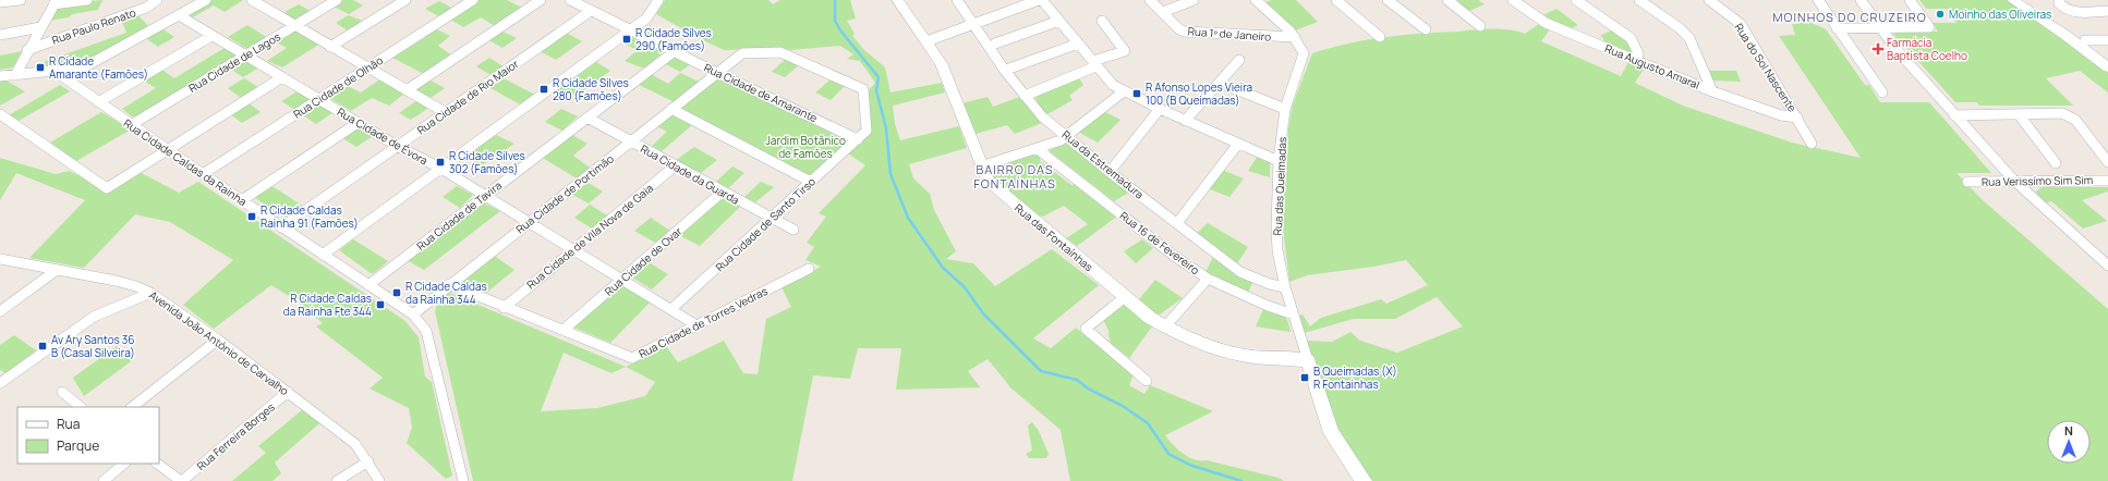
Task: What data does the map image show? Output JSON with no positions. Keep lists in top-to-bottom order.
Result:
{
  "streets": {
    "street": [
      "Rua Paulo Renato",
      "Rua 1º de Janeiro",
      "Rua Cidade de Lagos",
      "Rua Augusto Amaral",
      "Rua do Sol Nascente",
      "Rua Cidade de Olhão",
      "Rua Cidade de Amarante",
      "Rua Cidade de Rio Maior",
      "Rua Cidade de Évora",
      "Rua Cidade Caldas da Rainha",
      "Rua da Estremadura",
      "Rua Cidade da Guarda",
      "Rua Verissímo Sim Sim",
      "Rua das Queimadas",
      "Rua Cidade de Portimão",
      "Rua Cidade de Tavira",
      "Rua Cidade de Santo Tirso",
      "Rua Cidade de Vila Nova de Gaia",
      "Rua das Fontaínhas",
      "Rua 16 de Fevereiro",
      "Rua Cidade de Ovar",
      "Rua Cidade de Torres Vedras",
      "Avenida João António de Carvalho",
      "Rua Ferreira Borges"
    ]
  },
  "crossings": [
    ["Rua 1º de Janeiro", "Rua das Queimadas"],
    ["Rua Cidade de Lagos", "Rua Cidade de Évora"],
    ["Rua Cidade de Lagos", "Rua Cidade Caldas da Rainha"],
    ["Rua Augusto Amaral", "Rua do Sol Nascente"],
    ["Rua Cidade de Olhão", "Rua Cidade de Évora"],
    ["Rua Cidade de Olhão", "Rua Cidade Caldas da Rainha"],
    ["Rua Cidade de Amarante", "Rua Cidade de Rio Maior"],
    ["Rua Cidade de Amarante", "Rua Cidade de Portimão"],
    ["Rua Cidade de Amarante", "Rua Cidade de Tavira"],
    ["Rua Cidade de Amarante", "Rua Cidade de Santo Tirso"],
    ["Rua Cidade de Rio Maior", "Rua Cidade de Évora"],
    ["Rua Cidade de Rio Maior", "Rua Cidade Caldas da Rainha"],
    ["Rua Cidade de Évora", "Rua Cidade de Portimão"],
    ["Rua Cidade de Évora", "Rua Cidade de Tavira"],
    ["Rua Cidade de Évora", "Rua Cidade de Santo Tirso"],
    ["Rua Cidade de Évora", "Rua Cidade de Vila Nova de Gaia"],
    ["Rua Cidade de Évora", "Rua Cidade de Ovar"],
    ["Rua Cidade de Évora", "Rua Cidade de Torres Vedras"],
    ["Rua Cidade Caldas da Rainha", "Rua Cidade de Portimão"],
    ["Rua Cidade Caldas da Rainha", "Rua Cidade de Tavira"],
    ["Rua da Estremadura", "Rua das Queimadas"],
    ["Rua Cidade da Guarda", "Rua Cidade de Portimão"],
    ["Rua Cidade da Guarda", "Rua Cidade de Tavira"],
    ["Rua Cidade da Guarda", "Rua Cidade de Santo Tirso"],
    ["Rua Cidade da Guarda", "Rua Cidade de Vila Nova de Gaia"],
    ["Rua Cidade da Guarda", "Rua Cidade de Ovar"],
    ["Rua das Queimadas", "Rua das Fontaínhas"],
    ["Rua das Queimadas", "Rua 16 de Fevereiro"],
    ["Rua Cidade de Portimão", "Rua Cidade de Santo Tirso"],
    ["Rua Cidade de Portimão", "Rua Cidade de Torres Vedras"],
    ["Rua Cidade de Vila Nova de Gaia", "Rua Cidade de Torres Vedras"],
    ["Rua Cidade de Ovar", "Rua Cidade de Torres Vedras"],
    ["Avenida João António de Carvalho", "Rua Ferreira Borges"]
  ],
  "districts": ["MOINHOS DO CRUZEIRO", "BAIRRO DAS FONTAÍNHAS"],
  "parks": ["Jardim Botânico de Famões"],
  "places": {
    "other": ["Moinho das Oliveiras"],
    "transit": [
      "R Cidade Silves 290 (Famões)",
      "R Cidade Amarante (Famões)",
      "R Cidade Silves 280 (Famões)",
      "R Afonso Lopes Vieira 100 (B Queimadas)",
      "R Cidade Silves 302 (Famões)",
      "R Cidade Caldas Rainha 91 (Famões)",
      "R Cidade Caldas da Rainha 344",
      "R Cidade Caldas da Rainha Fte 344",
      "Av Ary Santos 36 B (Casal Silveira)",
      "B Queimadas (X) R Fontainhas"
    ],
    "health": ["Farmácia Baptista Coelho"]
  },
  "legend": ["Rua", "Parque"],
  "north": "top"
}
